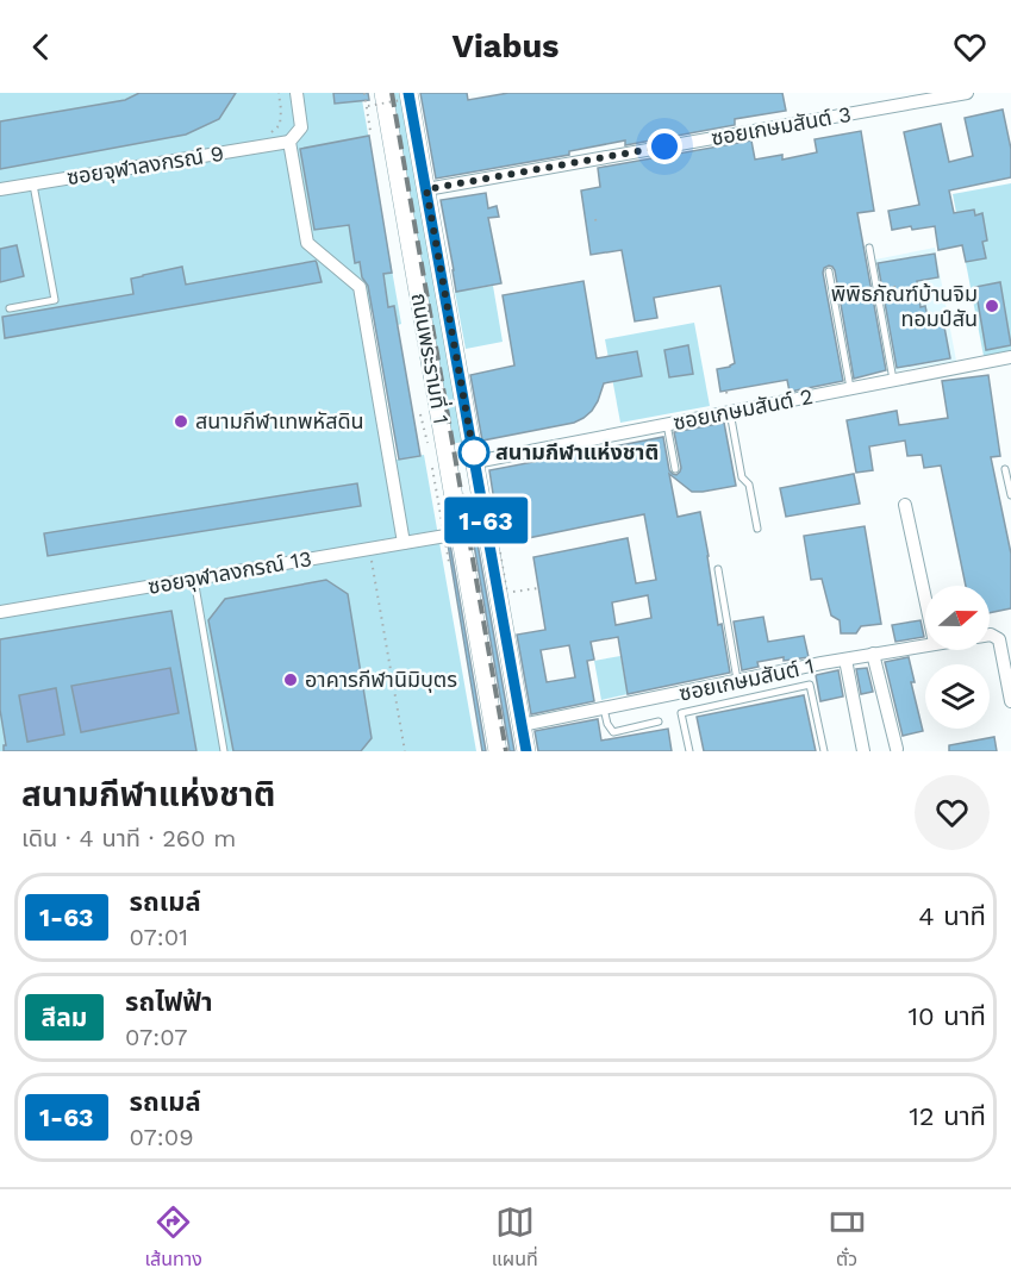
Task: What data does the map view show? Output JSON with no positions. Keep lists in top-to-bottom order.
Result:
{
  "streets": {
    "main road": ["ถนนพระรามที่ 1"],
    "street": [
      "ซอยเกษมสันต์ 3",
      "ซอยจุฬาลงกรณ์ 9",
      "ซอยเกษมสันต์ 2",
      "ซอยจุฬาลงกรณ์ 13",
      "ซอยเกษมสันต์ 1"
    ]
  },
  "crossings": [
    ["ซอยเกษมสันต์ 3", "ถนนพระรามที่ 1"],
    ["ถนนพระรามที่ 1", "ซอยเกษมสันต์ 2"],
    ["ถนนพระรามที่ 1", "ซอยจุฬาลงกรณ์ 13"],
    ["ถนนพระรามที่ 1", "ซอยเกษมสันต์ 1"]
  ],
  "places": [
    "พิพิธภัณฑ์บ้านจิม ทอมป์สัน",
    "สนามกีฬาเทพหัสดิน",
    "สนามกีฬาแห่งชาติ",
    "อาคารกีฬานิมิบุตร"
  ],
  "lines": ["bus line 1-63"],
  "north": "right",
  "page": {
    "header": "Viabus",
    "on_map": "1-63",
    "heading": ["สนามกีฬาแห่งชาติ", "เดิน · 4 นาที · 260 m"],
    "list": [
      {
        "mark": "1-63",
        "name": "รถเมล์",
        "note": "07:01",
        "value": "4 นาที"
      },
      {
        "mark": "สีลม",
        "name": "รถไฟฟ้า",
        "note": "07:07",
        "value": "10 นาที"
      },
      {
        "mark": "1-63",
        "name": "รถเมล์",
        "note": "07:09",
        "value": "12 นาที"
      }
    ],
    "tabs": ["เส้นทาง", "แผนที่", "ตั๋ว"]
  }
}
